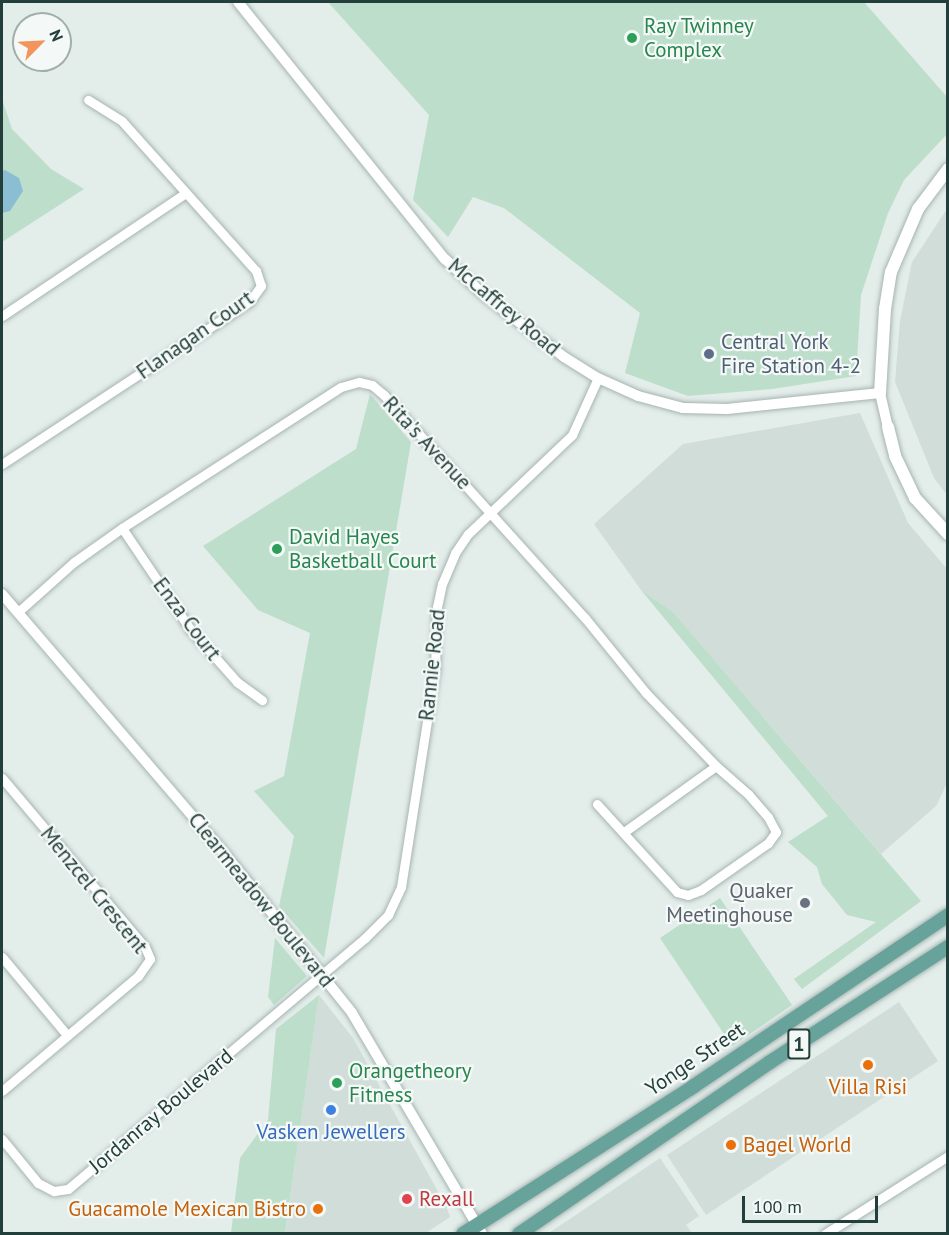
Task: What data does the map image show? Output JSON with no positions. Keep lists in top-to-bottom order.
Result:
{
  "streets": {
    "main road": ["1", "Yonge Street"],
    "street": [
      "McCaffrey Road",
      "Flanagan Court",
      "Rita's Avenue",
      "Enza Court",
      "Rannie Road",
      "Menzcel Crescent",
      "Clearmeadow Boulevard",
      "Jordanray Boulevard"
    ]
  },
  "crossings": [
    ["McCaffrey Road", "Rannie Road"],
    ["Rita's Avenue", "Enza Court"],
    ["Rita's Avenue", "Rannie Road"],
    ["Rita's Avenue", "Clearmeadow Boulevard"],
    ["Rannie Road", "Clearmeadow Boulevard"],
    ["Rannie Road", "Jordanray Boulevard"],
    ["Clearmeadow Boulevard", "Yonge Street"],
    ["Clearmeadow Boulevard", "Jordanray Boulevard"]
  ],
  "places": [
    "Ray Twinney Complex",
    "Central York Fire Station 4-2",
    "David Hayes Basketball Court",
    "Quaker Meetinghouse",
    "Villa Risi",
    "Orangetheory Fitness",
    "Vasken Jewellers",
    "Bagel World",
    "Rexall",
    "Guacamole Mexican Bistro"
  ],
  "scale_bar": "100 m",
  "north": "top right"
}
